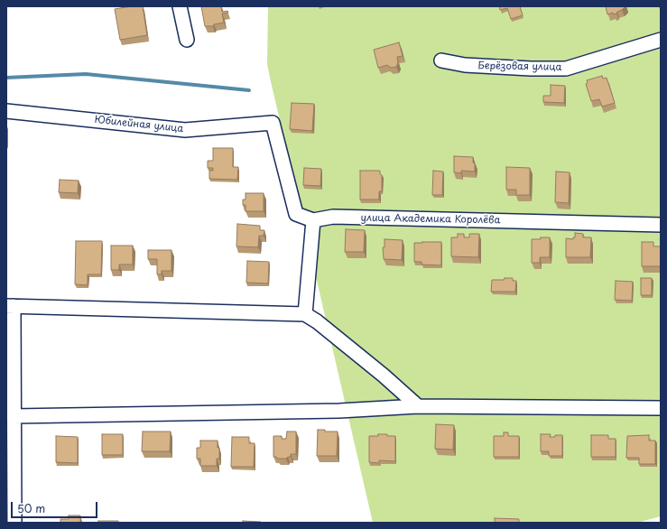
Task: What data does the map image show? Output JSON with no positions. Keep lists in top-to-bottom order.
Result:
{
  "streets": {
    "street": ["Берёзовая улица", "Юбилейная улица", "улица Академика Королёва"]
  },
  "crossings": [
    ["Юбилейная улица", "улица Академика Королёва"]
  ],
  "scale_bar": "50 m"
}
